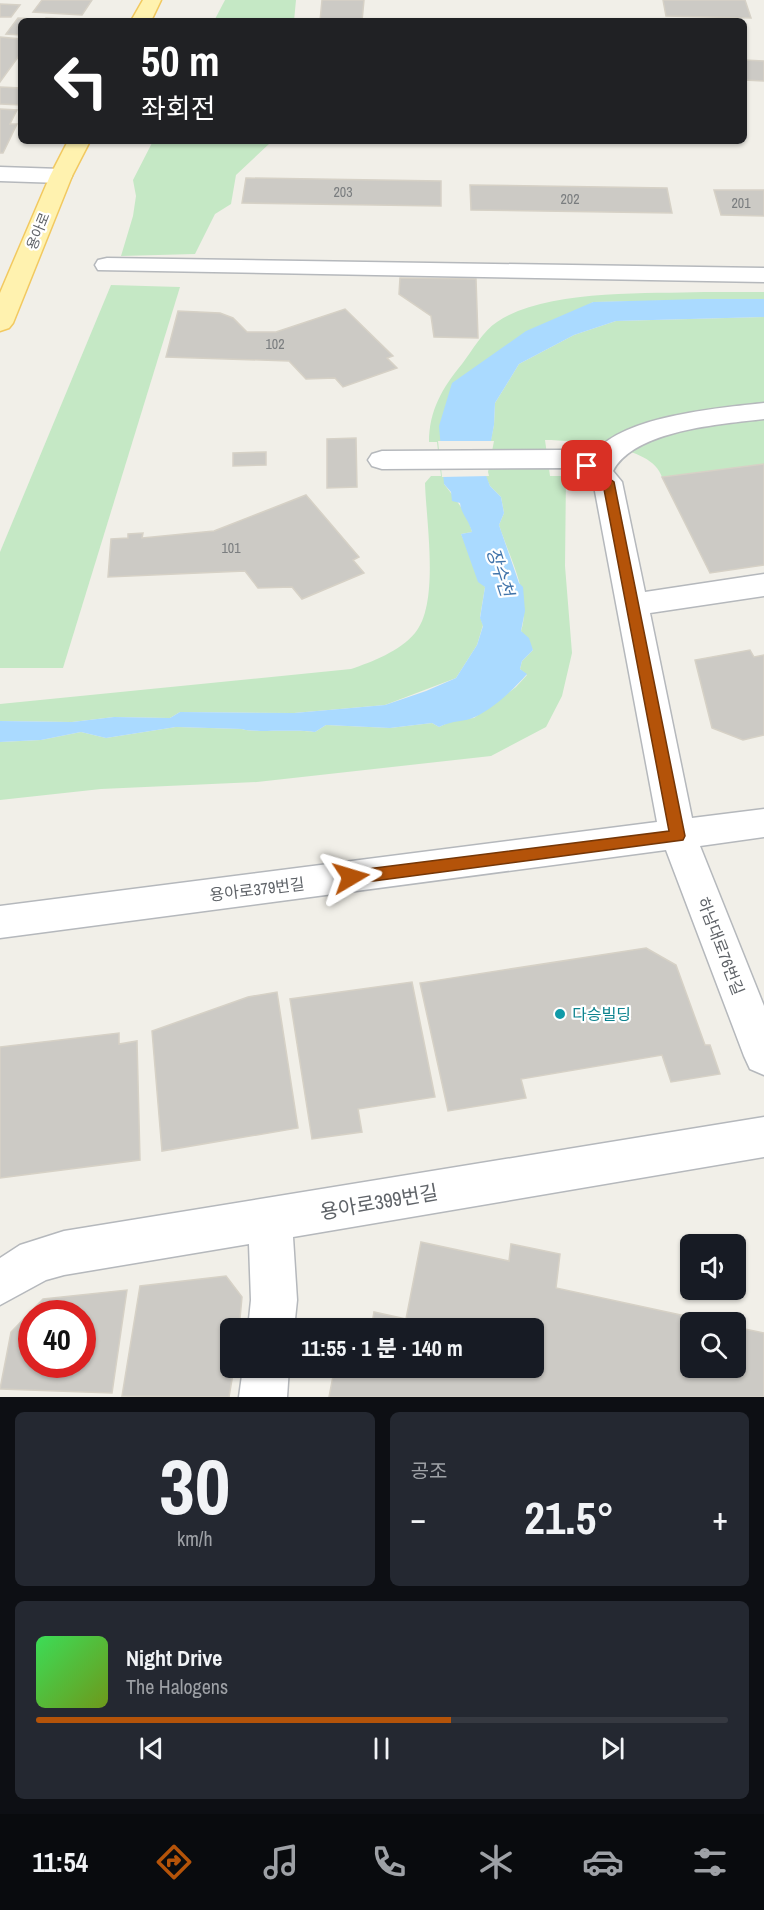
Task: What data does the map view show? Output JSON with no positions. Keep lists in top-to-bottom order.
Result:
{
  "streets": {
    "main road": ["용아로"],
    "street": ["용아로379번길", "하남대로76번길", "용아로399번길"]
  },
  "crossings": [
    ["용아로379번길", "하남대로76번길"]
  ],
  "water": ["장수천"],
  "places": ["다승빌딩"],
  "house_numbers": [
    "203",
    "202",
    "201",
    "102",
    "101"
  ],
  "page": {
    "turn": ["50 m", "좌회전"],
    "limit": "40",
    "trip": "11:55 · 1 분 · 140 m",
    "tile": [
      ["30", "km/h"],
      "공조"
    ],
    "heat": ["−", "21.5°", "+"],
    "song": ["Night Drive", "The Halogens"],
    "tabs": "11:54"
  }
}
